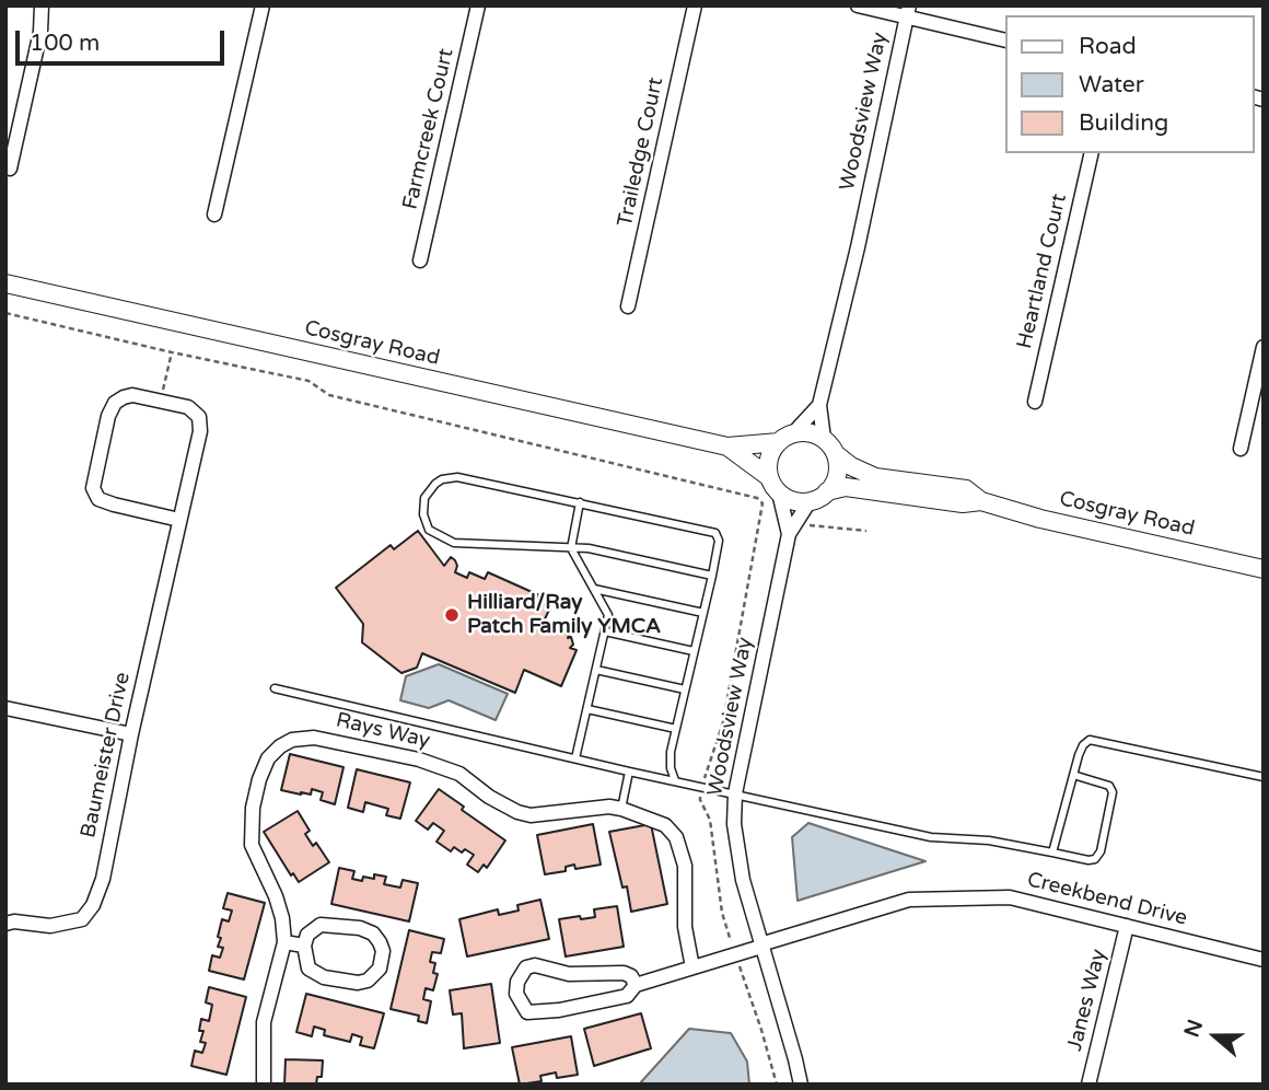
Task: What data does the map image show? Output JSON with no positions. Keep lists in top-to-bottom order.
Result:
{
  "streets": {
    "main road": ["Cosgray Road"],
    "street": [
      "Woodsview Way",
      "Farmcreek Court",
      "Trailedge Court",
      "Heartland Court",
      "Rays Way",
      "Baumeister Drive",
      "Creekbend Drive",
      "Janes Way"
    ]
  },
  "crossings": [
    ["Woodsview Way", "Cosgray Road"],
    ["Woodsview Way", "Creekbend Drive"],
    ["Rays Way", "Creekbend Drive"],
    ["Creekbend Drive", "Janes Way"]
  ],
  "places": ["Hilliard/Ray Patch Family YMCA"],
  "legend": ["Road", "Water", "Building"],
  "scale_bar": "100 m",
  "north": "left"
}
